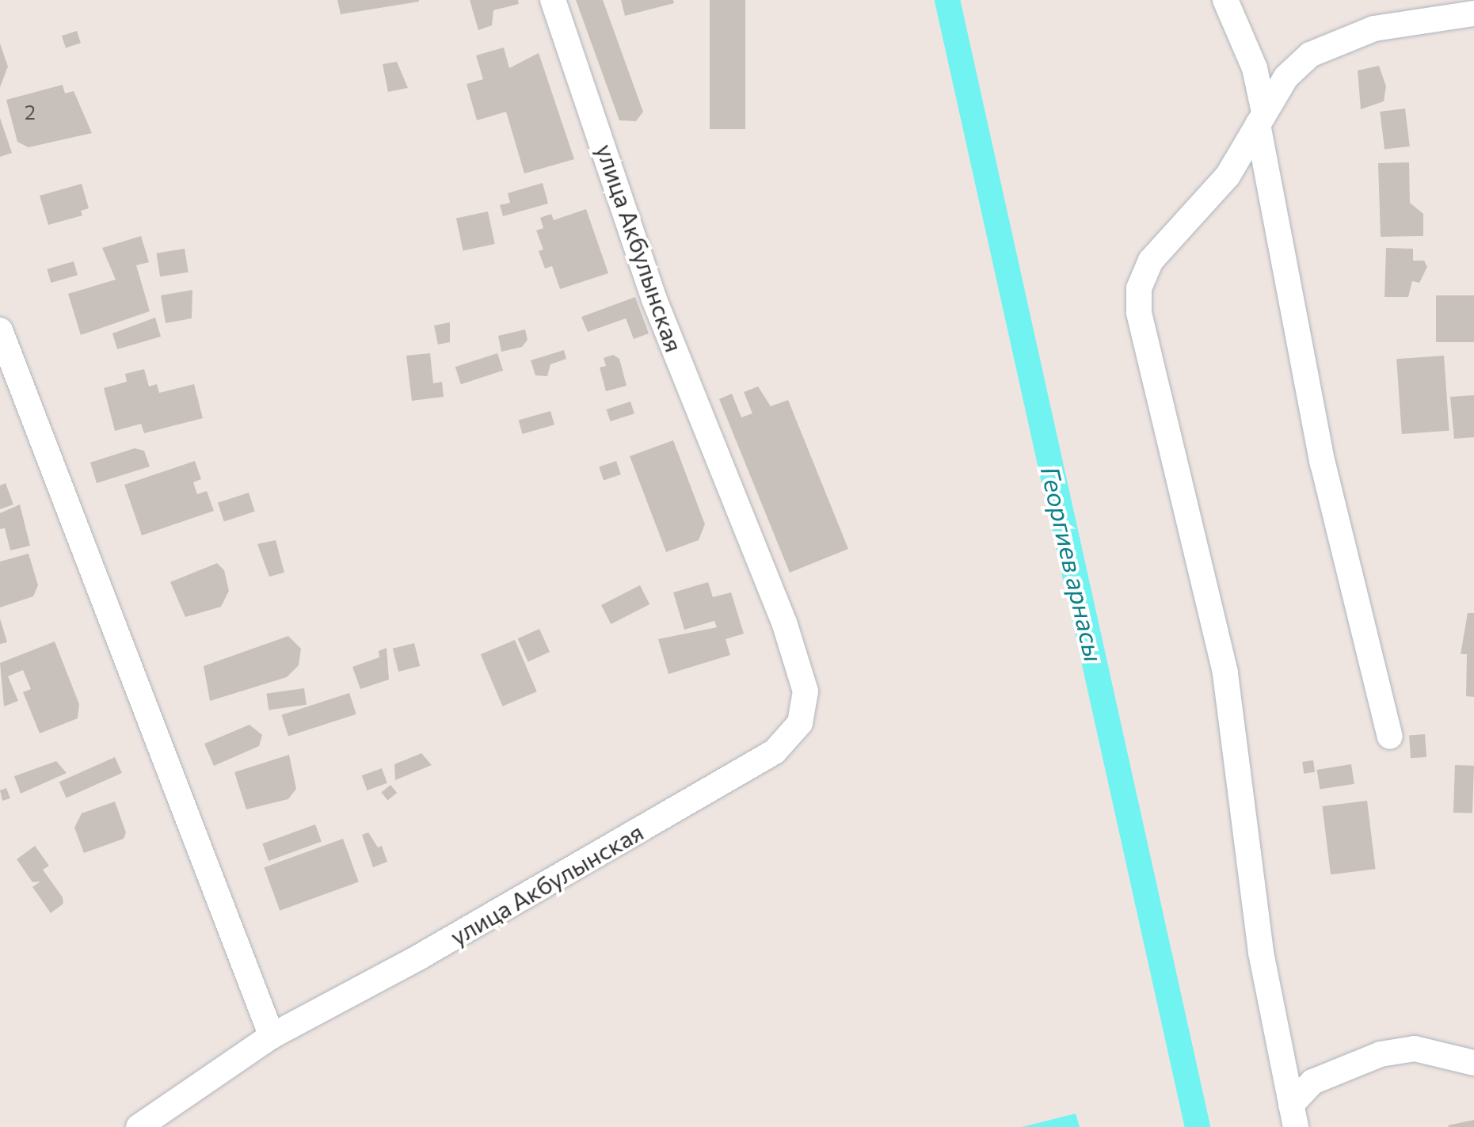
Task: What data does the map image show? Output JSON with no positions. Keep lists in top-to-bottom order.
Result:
{
  "streets": {
    "street": ["улица Акбулынская"]
  },
  "water": ["Георгиев арнасы"],
  "house_numbers": ["2"]
}
